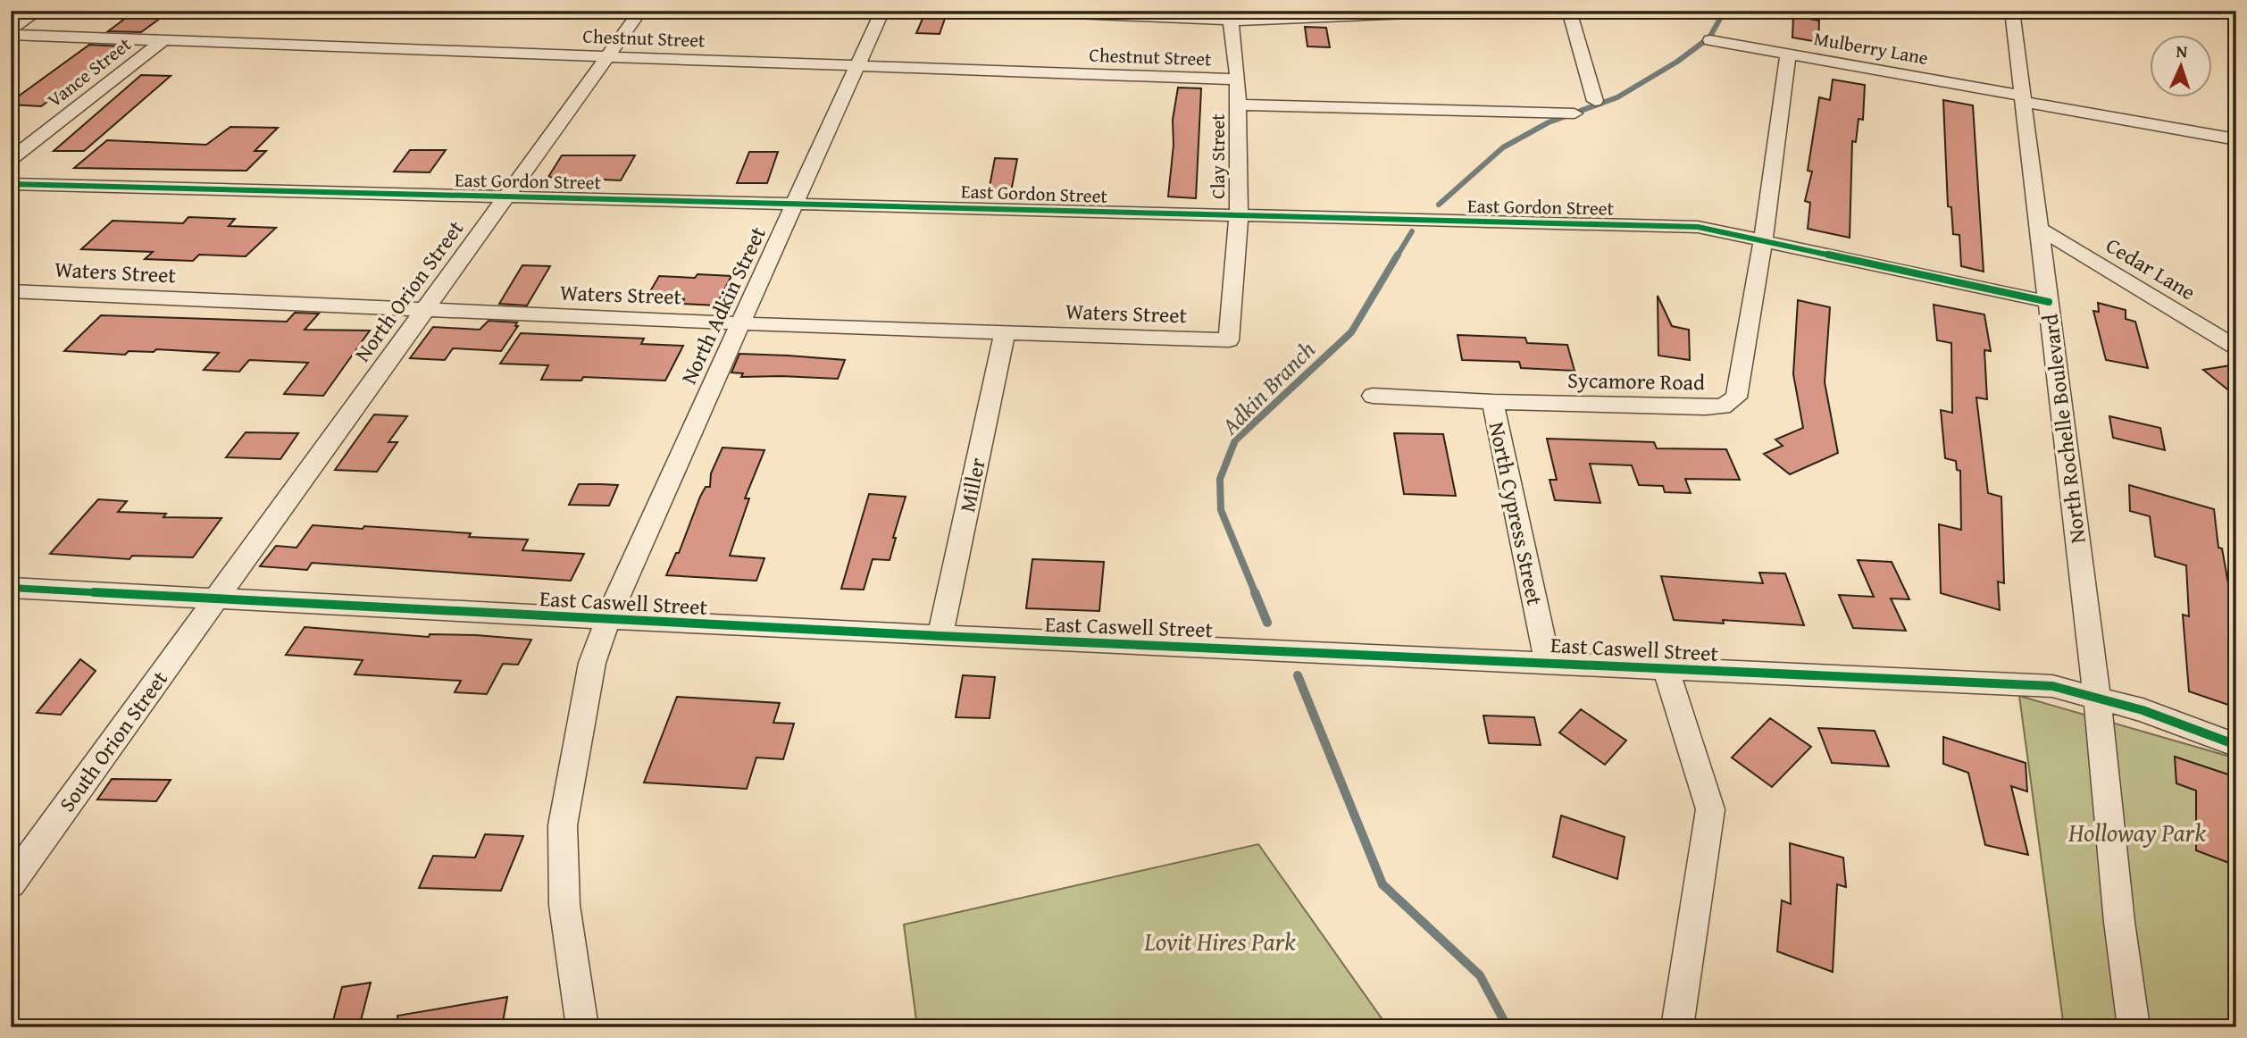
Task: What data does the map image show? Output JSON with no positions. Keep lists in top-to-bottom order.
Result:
{
  "streets": {
    "street": [
      "Chestnut Street",
      "Mulberry Lane",
      "Vance Street",
      "Clay Street",
      "East Gordon Street",
      "Cedar Lane",
      "Waters Street",
      "North Orion Street",
      "North Adkin Street",
      "Sycamore Road",
      "North Rochelle Boulevard",
      "Miller",
      "North Cypress Street",
      "East Caswell Street",
      "South Orion Street"
    ]
  },
  "crossings": [
    ["Chestnut Street", "Vance Street"],
    ["Chestnut Street", "Clay Street"],
    ["Chestnut Street", "North Orion Street"],
    ["Chestnut Street", "North Adkin Street"],
    ["Mulberry Lane", "Sycamore Road"],
    ["Mulberry Lane", "North Rochelle Boulevard"],
    ["Clay Street", "East Gordon Street"],
    ["Clay Street", "Waters Street"],
    ["East Gordon Street", "North Orion Street"],
    ["East Gordon Street", "North Adkin Street"],
    ["East Gordon Street", "Sycamore Road"],
    ["East Gordon Street", "North Rochelle Boulevard"],
    ["Cedar Lane", "North Rochelle Boulevard"],
    ["Waters Street", "North Orion Street"],
    ["Waters Street", "North Adkin Street"],
    ["Waters Street", "Miller"],
    ["North Orion Street", "East Caswell Street"],
    ["North Orion Street", "South Orion Street"],
    ["North Adkin Street", "East Caswell Street"],
    ["Sycamore Road", "North Cypress Street"],
    ["North Rochelle Boulevard", "East Caswell Street"],
    ["Miller", "East Caswell Street"],
    ["North Cypress Street", "East Caswell Street"],
    ["East Caswell Street", "South Orion Street"]
  ],
  "water": ["Adkin Branch"],
  "parks": ["Holloway Park", "Lovit Hires Park"],
  "north": "top"
}
